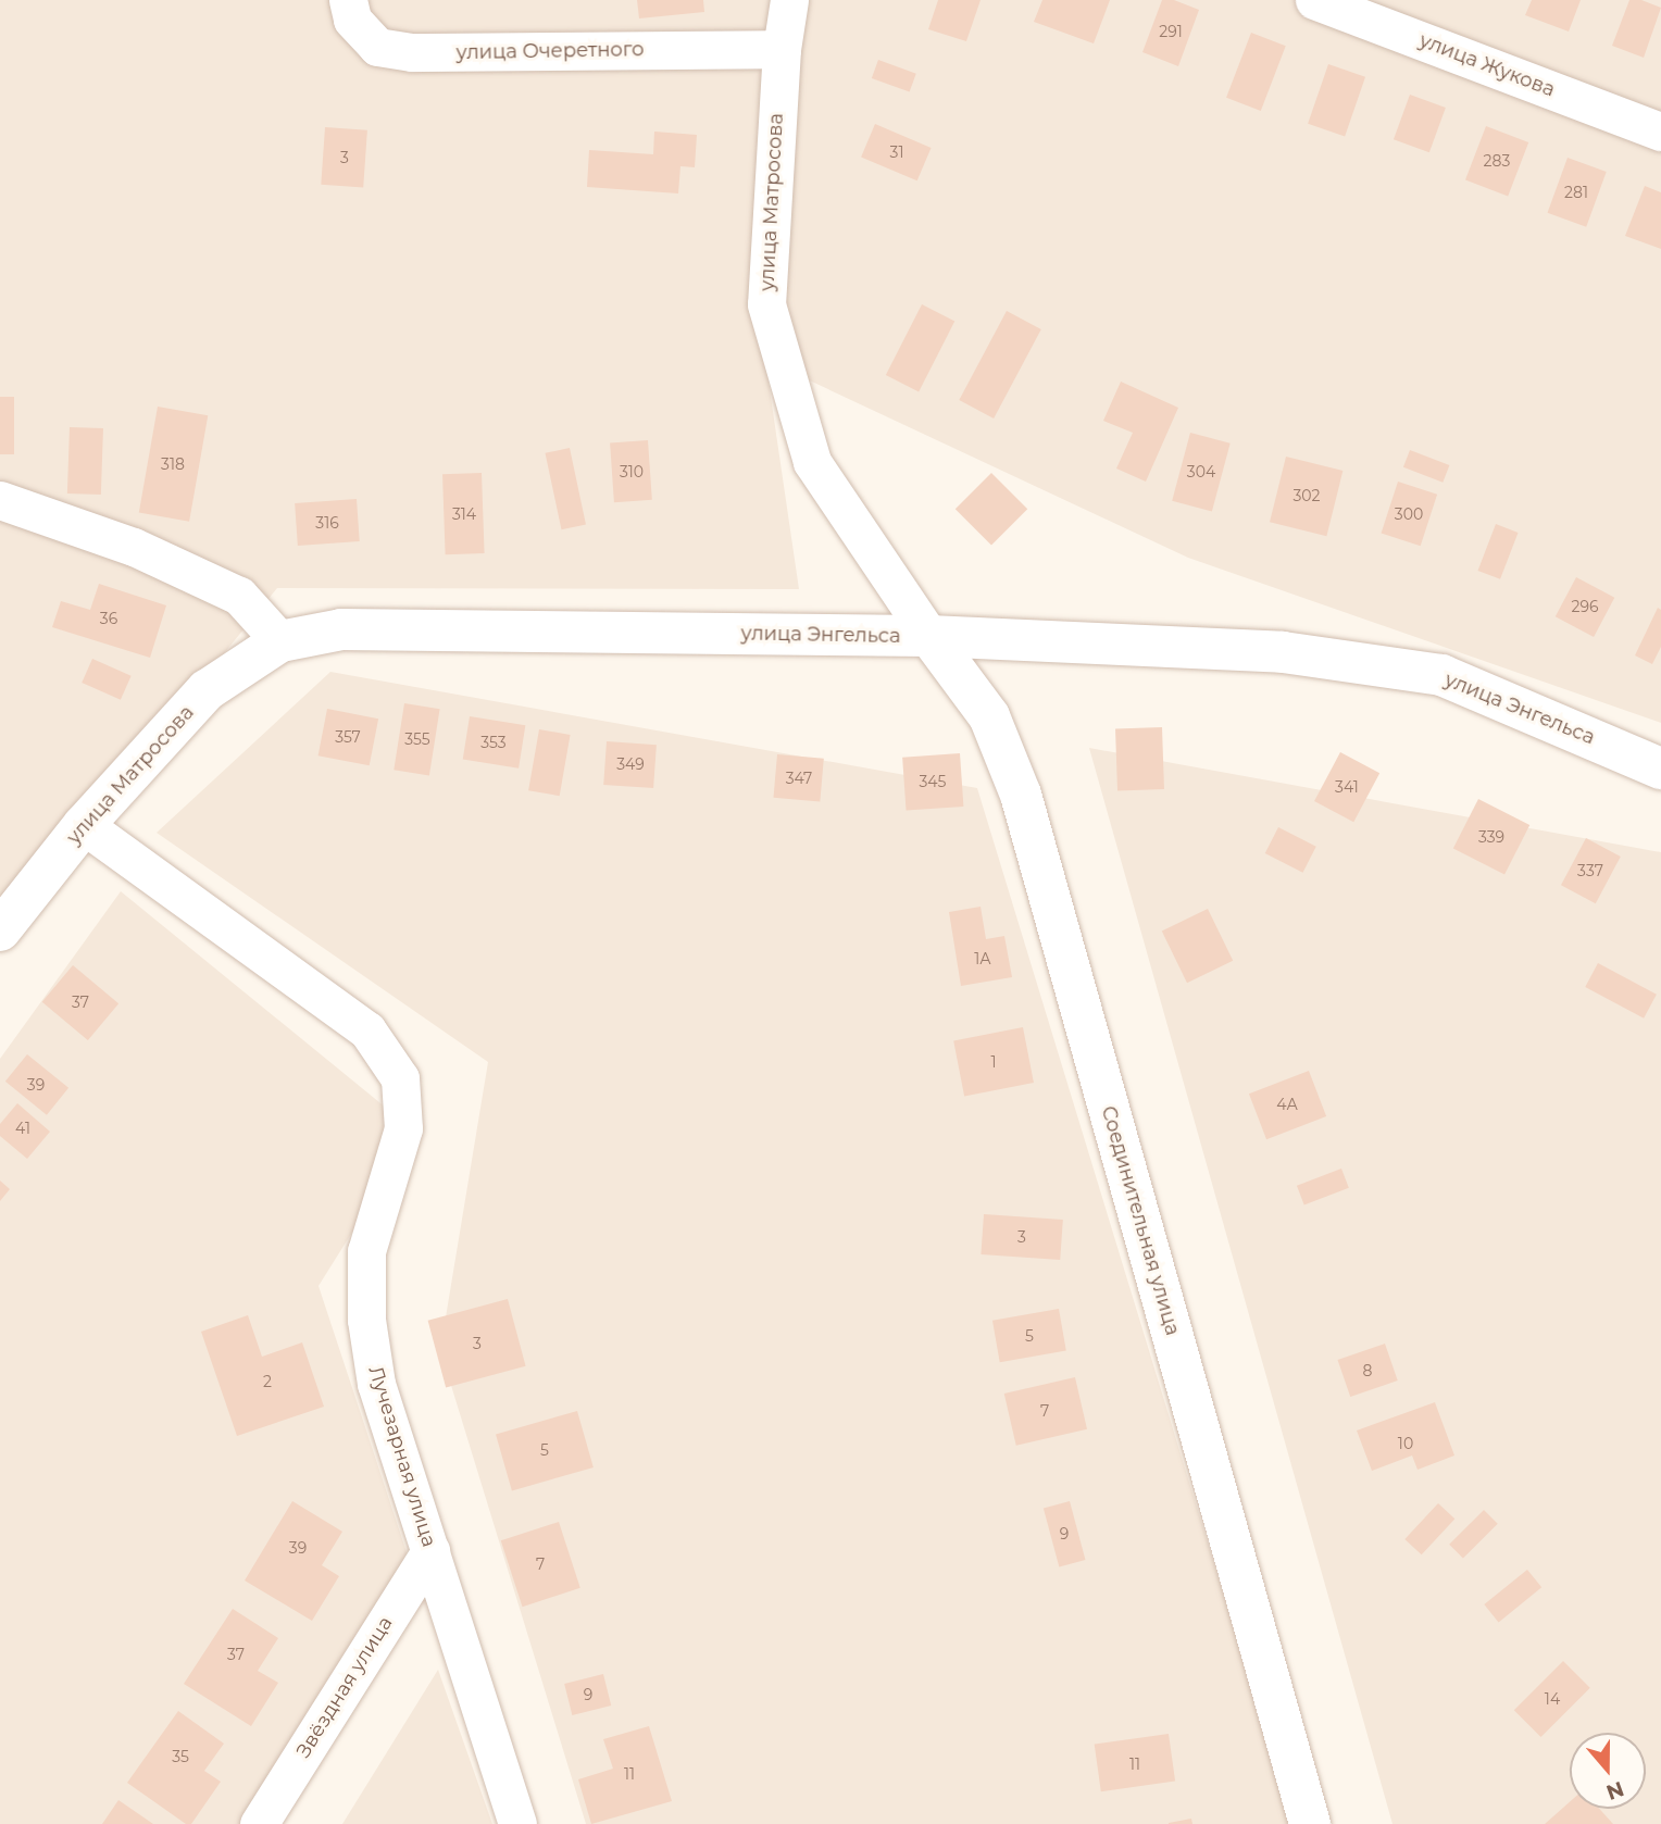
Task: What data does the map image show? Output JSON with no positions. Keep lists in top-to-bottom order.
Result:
{
  "streets": {
    "street": [
      "улица Очеретного",
      "улица Жукова",
      "улица Матросова",
      "улица Энгельса",
      "Соединительная улица",
      "Лучезарная улица",
      "Звёздная улица"
    ]
  },
  "crossings": [
    ["улица Очеретного", "улица Матросова"],
    ["улица Матросова", "улица Энгельса"],
    ["улица Матросова", "Соединительная улица"],
    ["улица Матросова", "Лучезарная улица"],
    ["улица Энгельса", "Соединительная улица"],
    ["Лучезарная улица", "Звёздная улица"]
  ],
  "house_numbers": [
    "291",
    "31",
    "3",
    "283",
    "281",
    "318",
    "310",
    "304",
    "302",
    "314",
    "300",
    "316",
    "296",
    "36",
    "357",
    "355",
    "353",
    "349",
    "347",
    "345",
    "341",
    "339",
    "337",
    "1А",
    "37",
    "1",
    "39",
    "4А",
    "41",
    "3",
    "5",
    "3",
    "8",
    "2",
    "7",
    "10",
    "5",
    "9",
    "39",
    "7",
    "37",
    "9",
    "14",
    "35",
    "11",
    "11"
  ],
  "north": "bottom"
}
